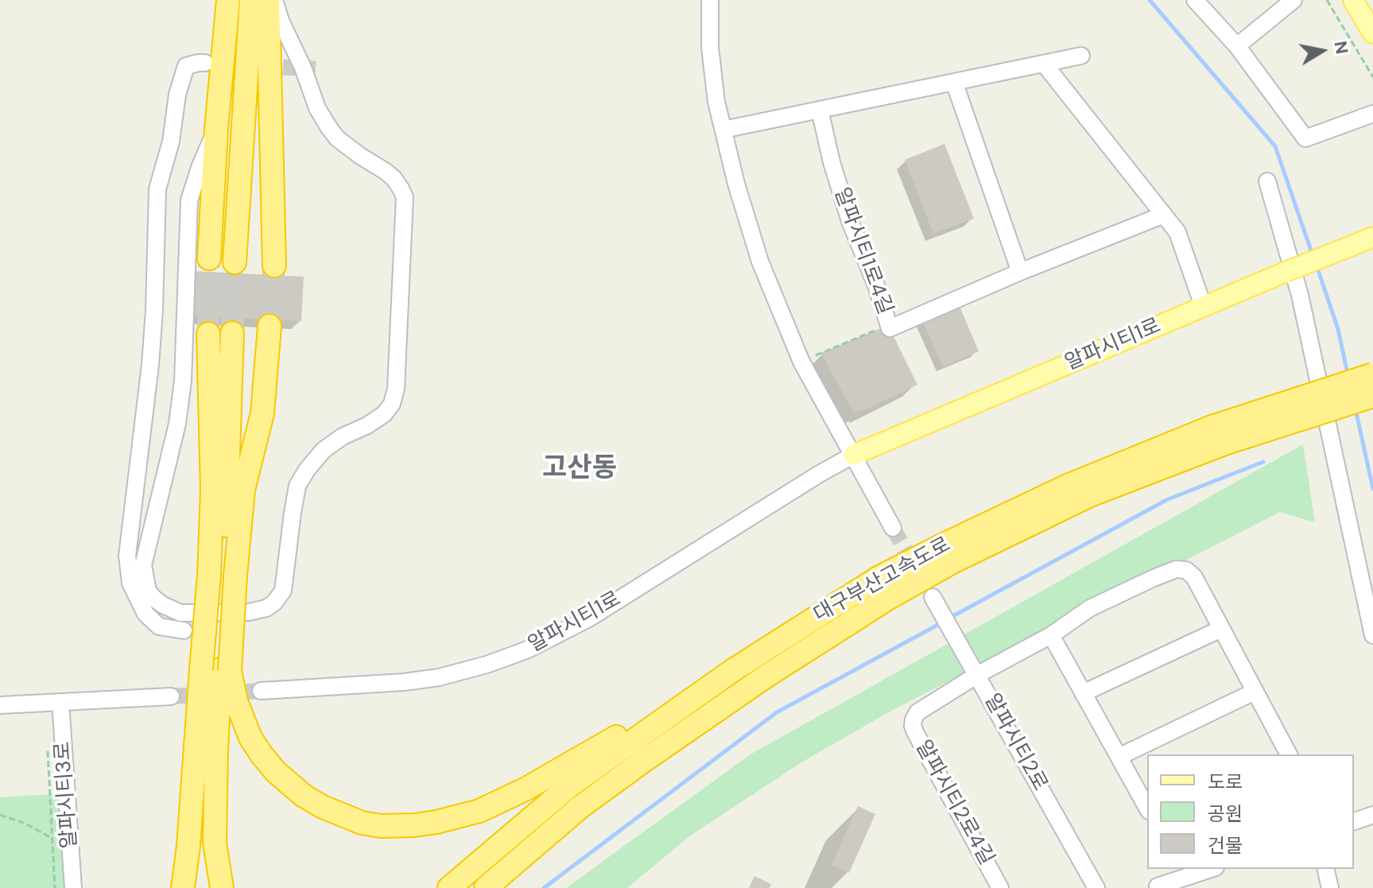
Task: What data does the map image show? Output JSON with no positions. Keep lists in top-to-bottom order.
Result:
{
  "streets": {
    "highway": ["대구부산고속도로"],
    "main road": ["알파시티1로"],
    "street": [
      "알파시티1로4길",
      "알파시티2로",
      "알파시티3로",
      "알파시티2로4길"
    ]
  },
  "crossings": [
    ["알파시티2로", "알파시티2로4길"]
  ],
  "districts": ["고산동"],
  "legend": ["도로", "공원", "건물"],
  "north": "right"
}
